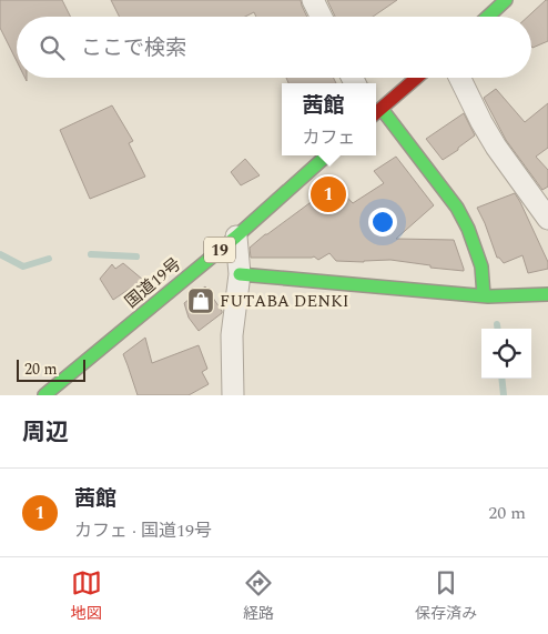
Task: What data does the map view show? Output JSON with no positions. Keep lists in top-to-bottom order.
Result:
{
  "streets": {
    "main road": ["19", "国道19号"]
  },
  "places": {
    "shop": ["FUTABA DENKI"]
  },
  "scale_bar": "20 m",
  "page": {
    "search": "ここで検索",
    "popup": ["茜館", "カフェ"],
    "pins": "1",
    "scale": "20 m",
    "heading": "周辺",
    "list": [
      {
        "mark": "1",
        "name": "茜館",
        "note": "カフェ · 国道19号",
        "value": "20 m"
      }
    ],
    "nav": ["地図", "経路", "保存済み"]
  }
}
